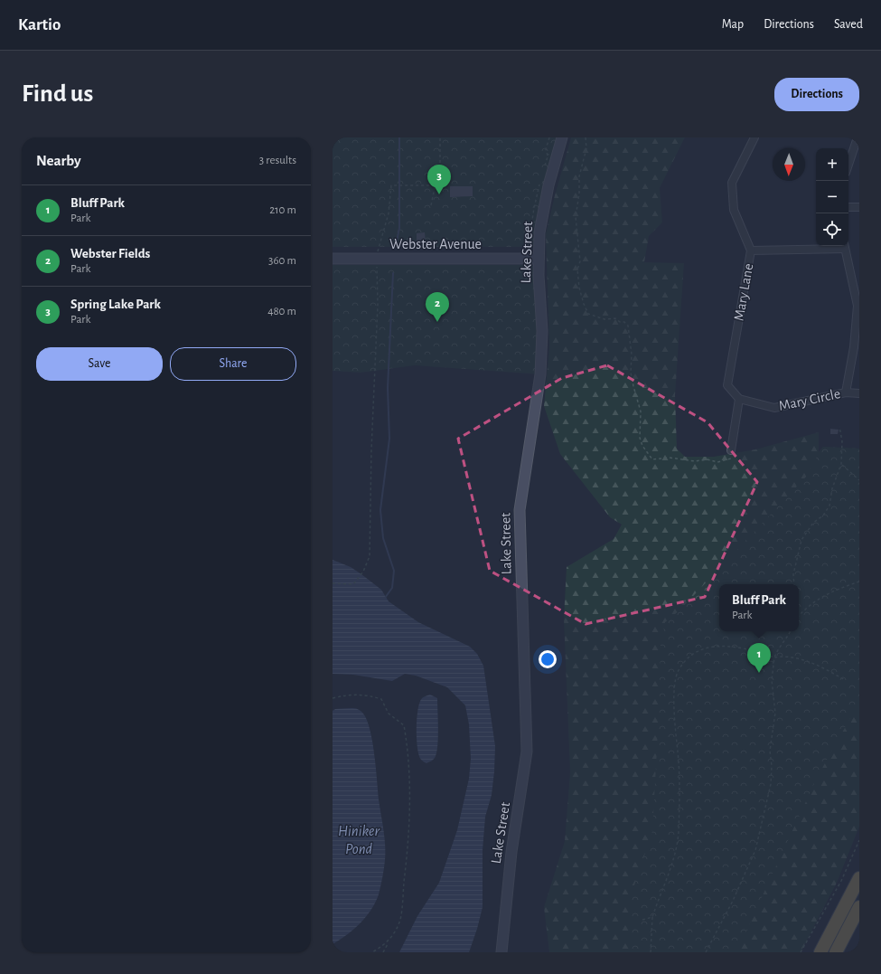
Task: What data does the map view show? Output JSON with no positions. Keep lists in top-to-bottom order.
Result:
{
  "streets": {
    "street": [
      "Webster Avenue",
      "Lake Street",
      "Mary Lane",
      "Mary Circle"
    ]
  },
  "crossings": [
    ["Webster Avenue", "Lake Street"],
    ["Mary Lane", "Mary Circle"]
  ],
  "water": ["Hiniker Pond"],
  "north": "bottom",
  "page": {
    "header": "Kartio",
    "nav": ["Map", "Directions", "Saved"],
    "buttons": [
      "Directions",
      ["Save", "Share"]
    ],
    "title": "Find us",
    "heading": ["Nearby", "3 results"],
    "map_buttons": ["+", "−"],
    "pins": ["3", "2", "1"],
    "list": [
      {
        "mark": "1",
        "name": "Bluff Park",
        "note": "Park",
        "value": "210 m"
      },
      {
        "mark": "2",
        "name": "Webster Fields",
        "note": "Park",
        "value": "360 m"
      },
      {
        "mark": "3",
        "name": "Spring Lake Park",
        "note": "Park",
        "value": "480 m"
      }
    ],
    "popup": ["Bluff Park", "Park"]
  }
}
